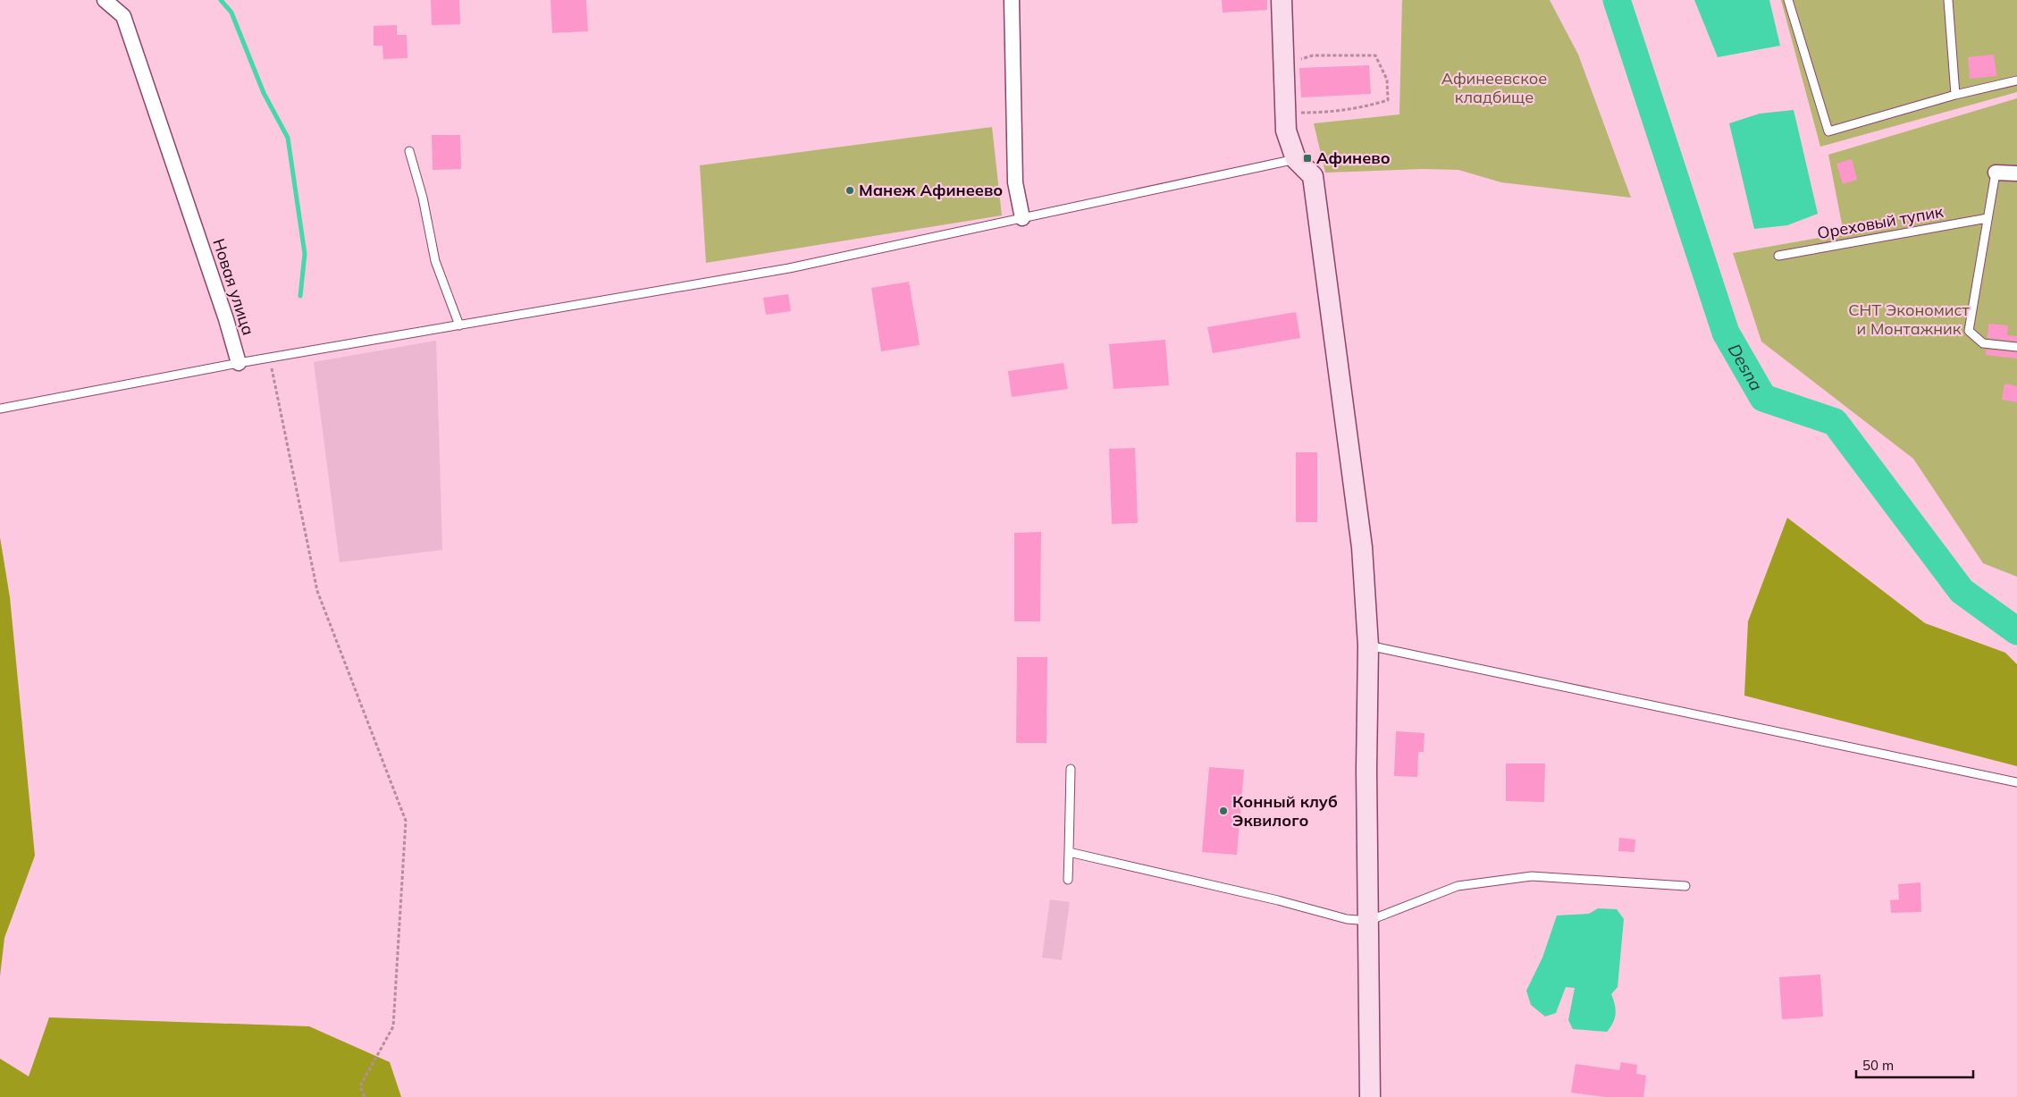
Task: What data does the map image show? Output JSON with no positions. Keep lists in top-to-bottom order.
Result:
{
  "streets": {
    "street": ["Новая улица"],
    "lane": ["Ореховый тупик"]
  },
  "water": ["Desna"],
  "parks": ["Афинеевское кладбище", "СНТ Экономист и Монтажник"],
  "places": {
    "transit": ["Афинево"],
    "other": ["Манеж Афинеево", "Конный клуб Эквилого"]
  },
  "scale_bar": "50 m"
}
